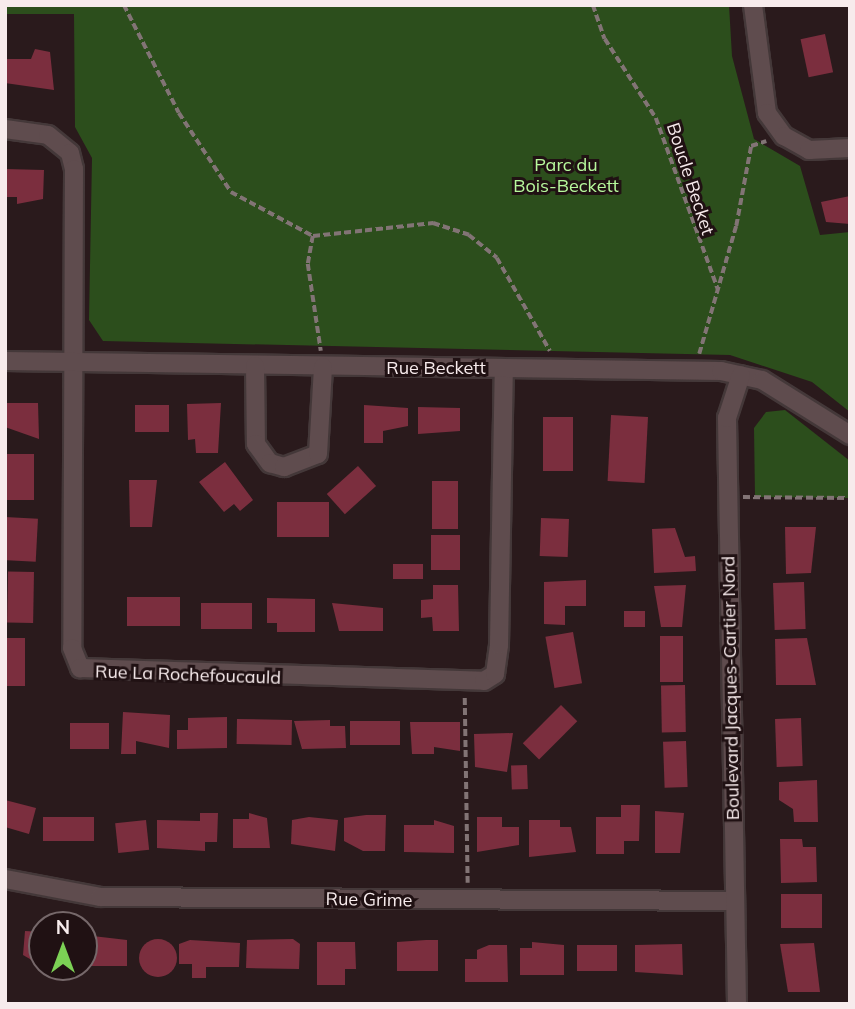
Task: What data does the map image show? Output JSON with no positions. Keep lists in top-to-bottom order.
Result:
{
  "streets": {
    "street": [
      "Rue Beckett",
      "Rue La Rochefoucauld",
      "Boulevard Jacques-Cartier Nord",
      "Rue Grime"
    ],
    "path": ["Boucle Becket"]
  },
  "crossings": [
    ["Rue Beckett", "Rue La Rochefoucauld"],
    ["Rue Beckett", "Boulevard Jacques-Cartier Nord"],
    ["Boulevard Jacques-Cartier Nord", "Rue Grime"]
  ],
  "parks": ["Parc du Bois-Beckett"],
  "north": "top"
}
